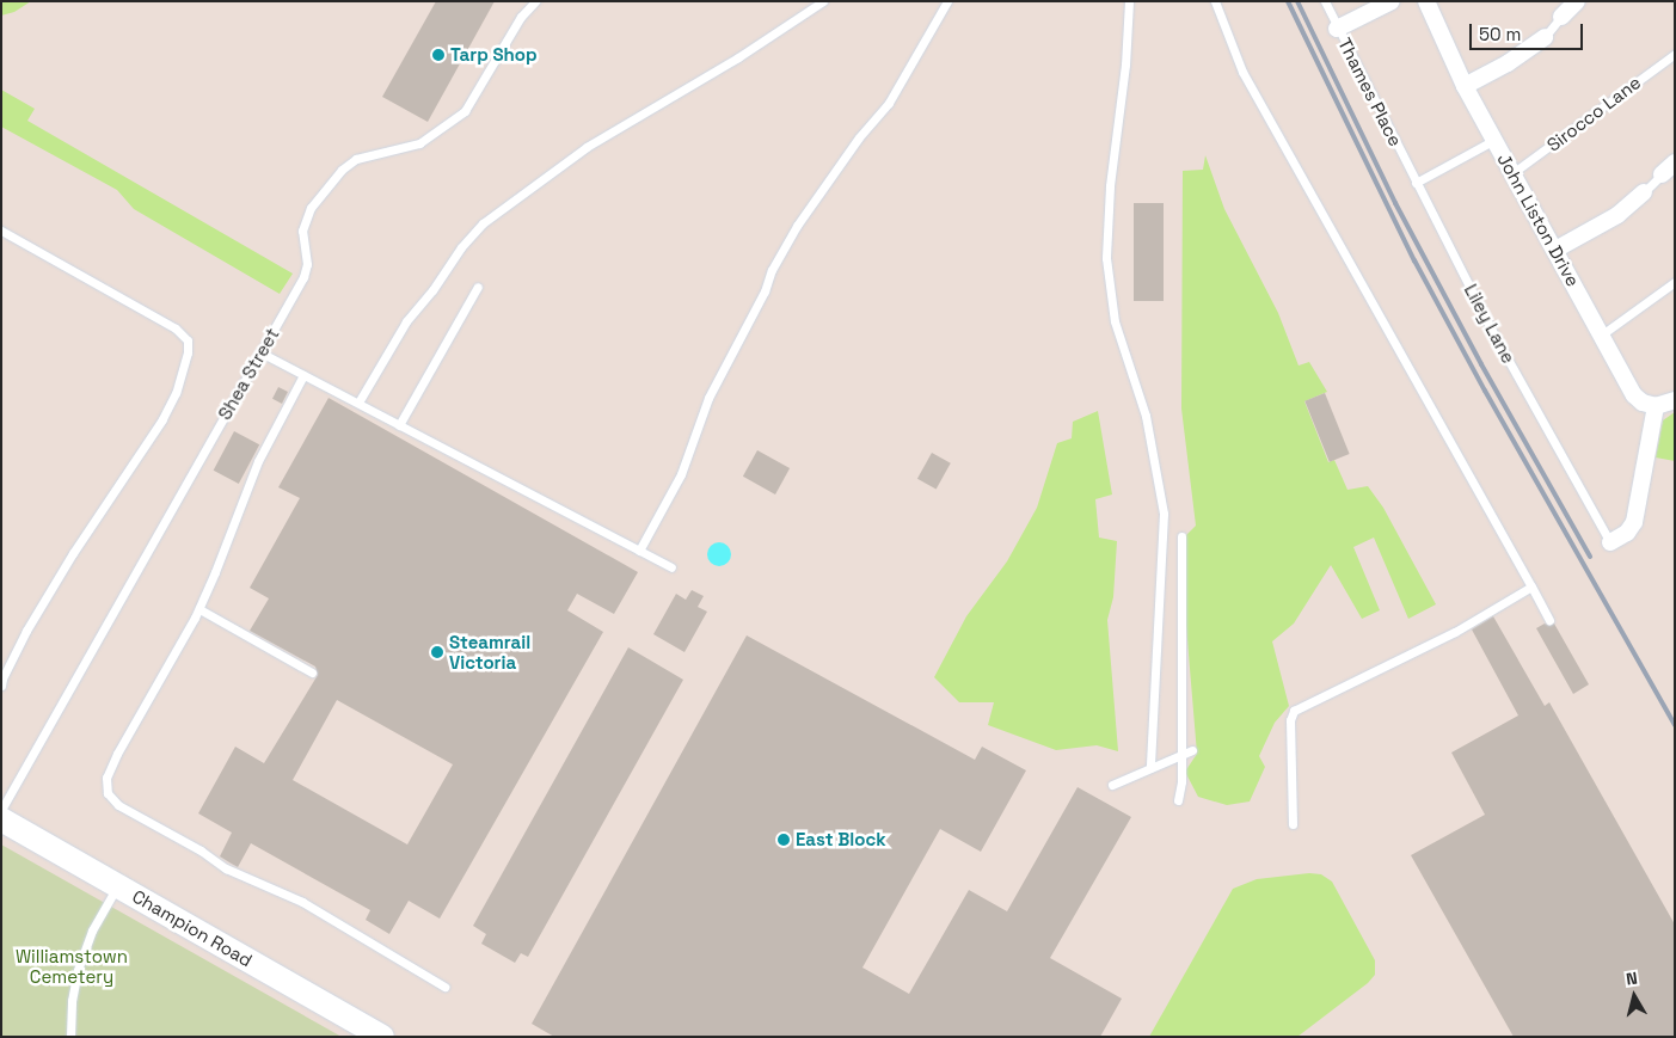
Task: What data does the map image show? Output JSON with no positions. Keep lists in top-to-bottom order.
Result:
{
  "streets": {
    "street": ["John Liston Drive", "Champion Road"],
    "lane": [
      "Thames Place",
      "Sirocco Lane",
      "Liley Lane",
      "Shea Street"
    ]
  },
  "crossings": [
    ["Thames Place", "Liley Lane"],
    ["Sirocco Lane", "John Liston Drive"]
  ],
  "parks": ["Williamstown Cemetery"],
  "places": ["Tarp Shop", "Steamrail Victoria", "East Block"],
  "scale_bar": "50 m",
  "north": "top"
}
